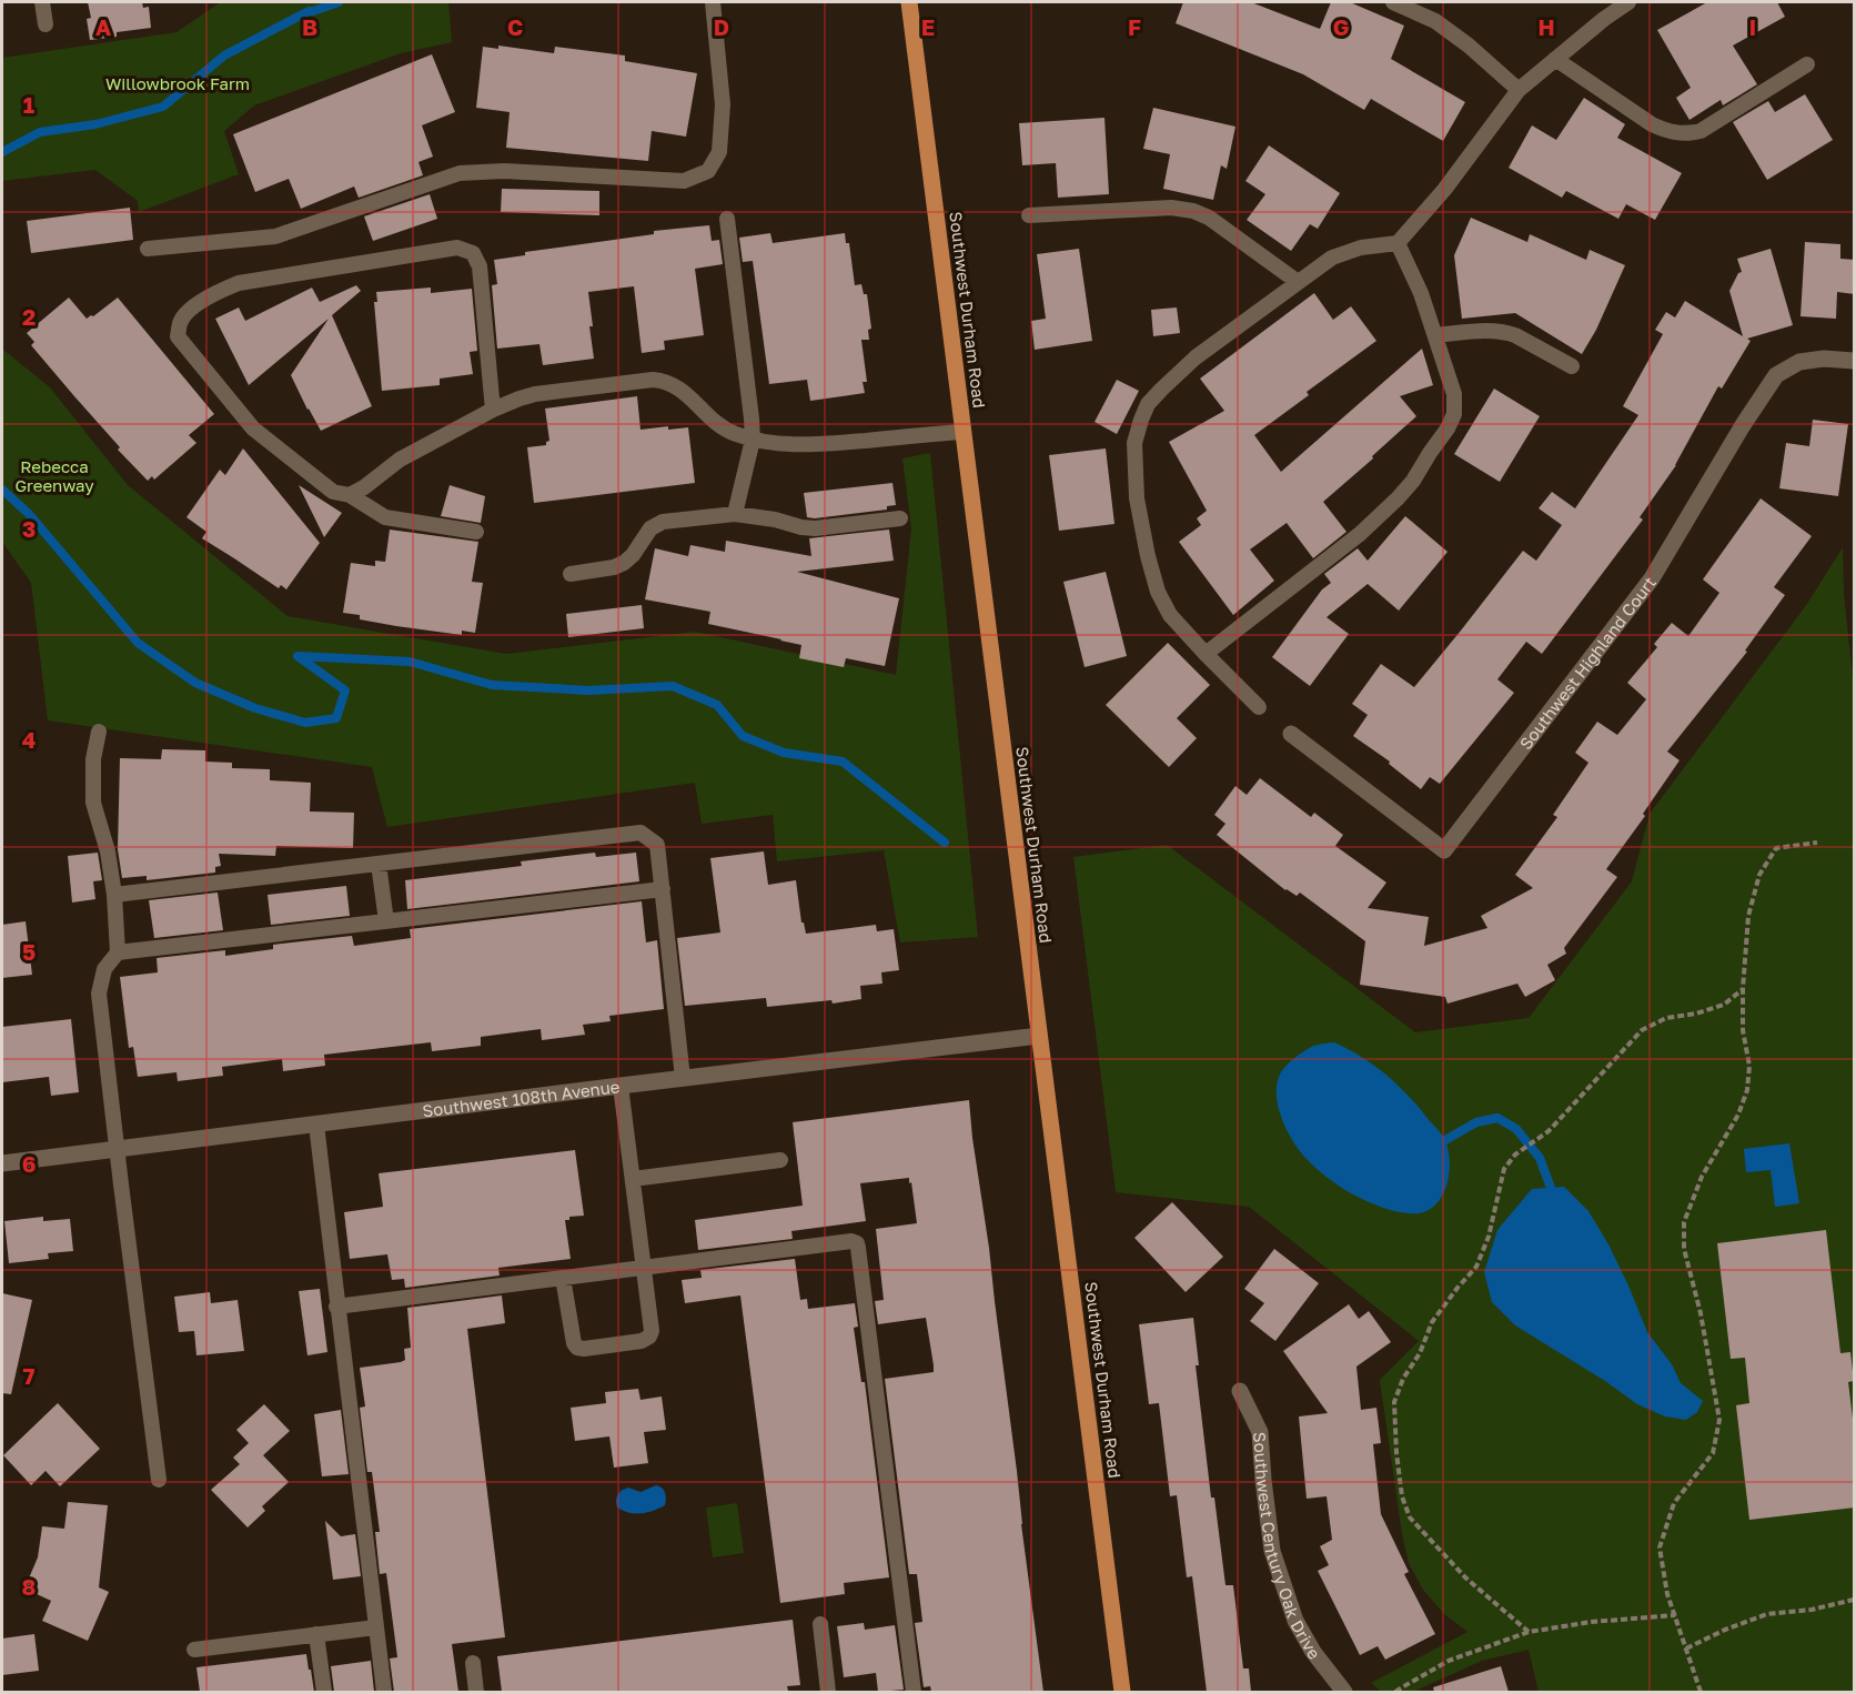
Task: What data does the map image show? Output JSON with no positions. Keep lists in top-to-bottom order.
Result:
{
  "streets": {
    "main road": ["Southwest Durham Road"],
    "street": ["Southwest Highland Court", "Southwest 108th Avenue", "Southwest Century Oak Drive"]
  },
  "crossings": [
    ["Southwest Durham Road", "Southwest 108th Avenue"]
  ],
  "parks": ["Willowbrook Farm", "Rebecca Greenway"],
  "grid": {
    "columns": [
      "A",
      "B",
      "C",
      "D",
      "E",
      "F",
      "G",
      "H",
      "I"
    ],
    "rows": [
      "1",
      "2",
      "3",
      "4",
      "5",
      "6",
      "7",
      "8"
    ]
  }
}
